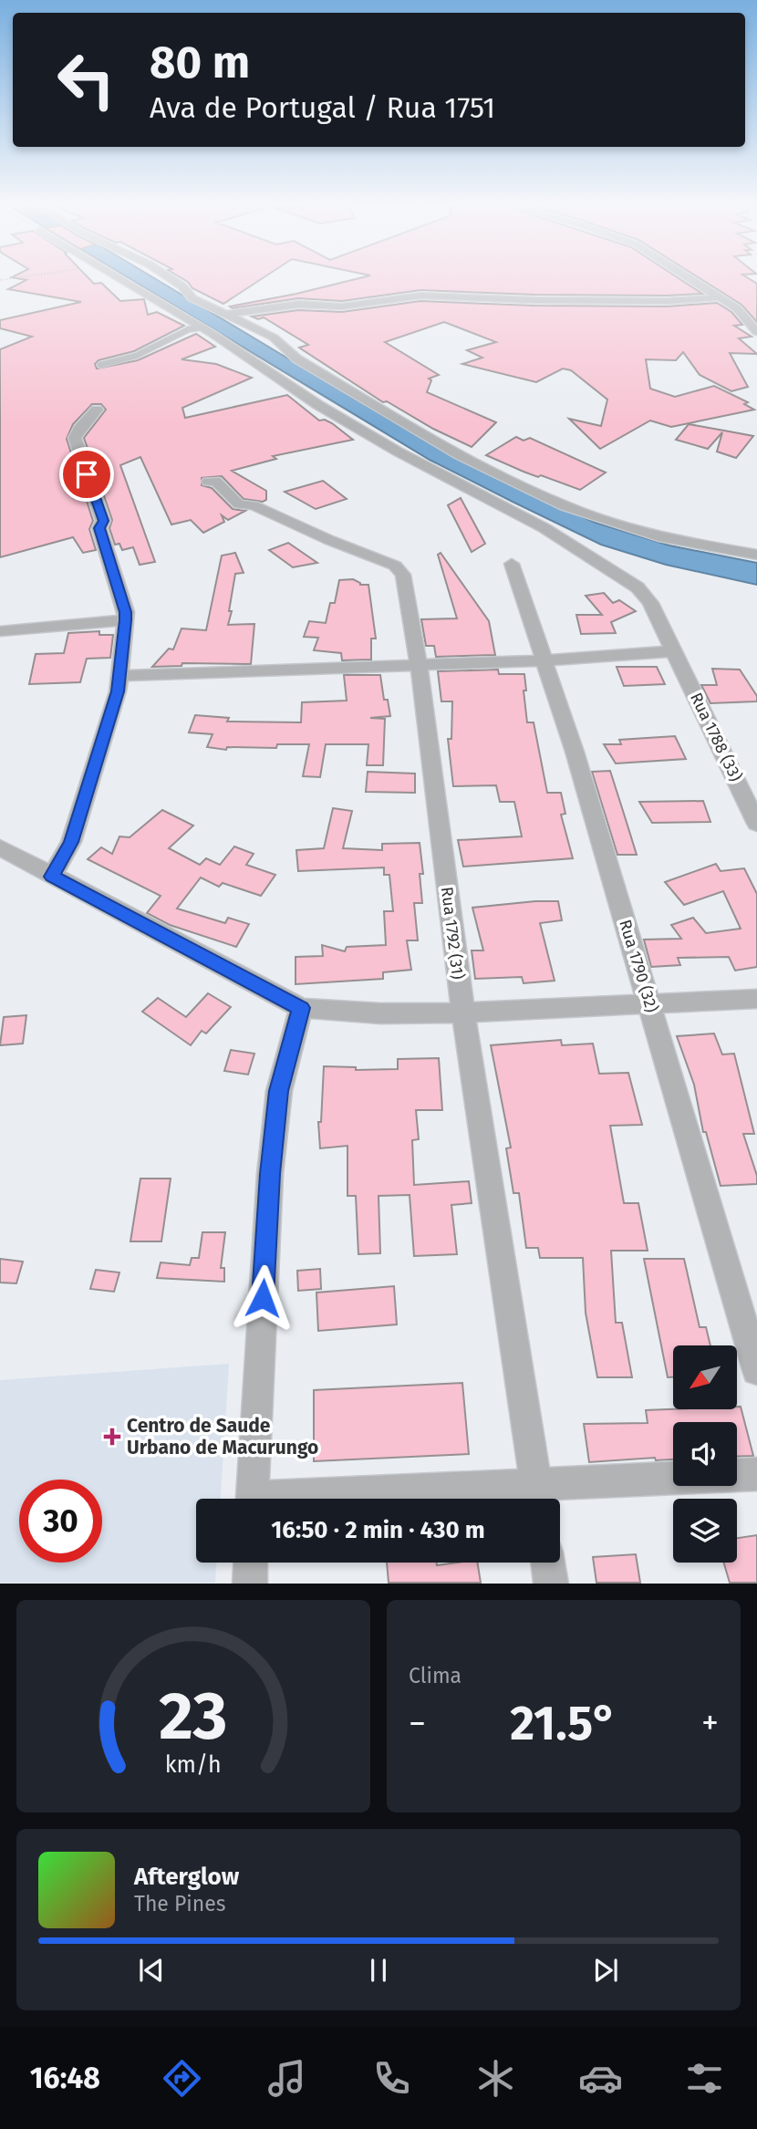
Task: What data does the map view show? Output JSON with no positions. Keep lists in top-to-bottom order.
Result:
{
  "streets": {
    "street": ["Rua 1788 (33)", "Rua 1792 (31)", "Rua 1790 (32)"]
  },
  "places": {
    "health": ["Centro de Saude Urbano de Macurungo"]
  },
  "north": "bottom left",
  "page": {
    "turn": ["80 m", "Ava de Portugal / Rua 1751"],
    "limit": "30",
    "trip": "16:50 · 2 min · 430 m",
    "tile": "Clima",
    "heat": ["−", "21.5°", "+"],
    "song": ["Afterglow", "The Pines"],
    "tabs": "16:48",
    "gauge": ["23", "km/h"]
  }
}
